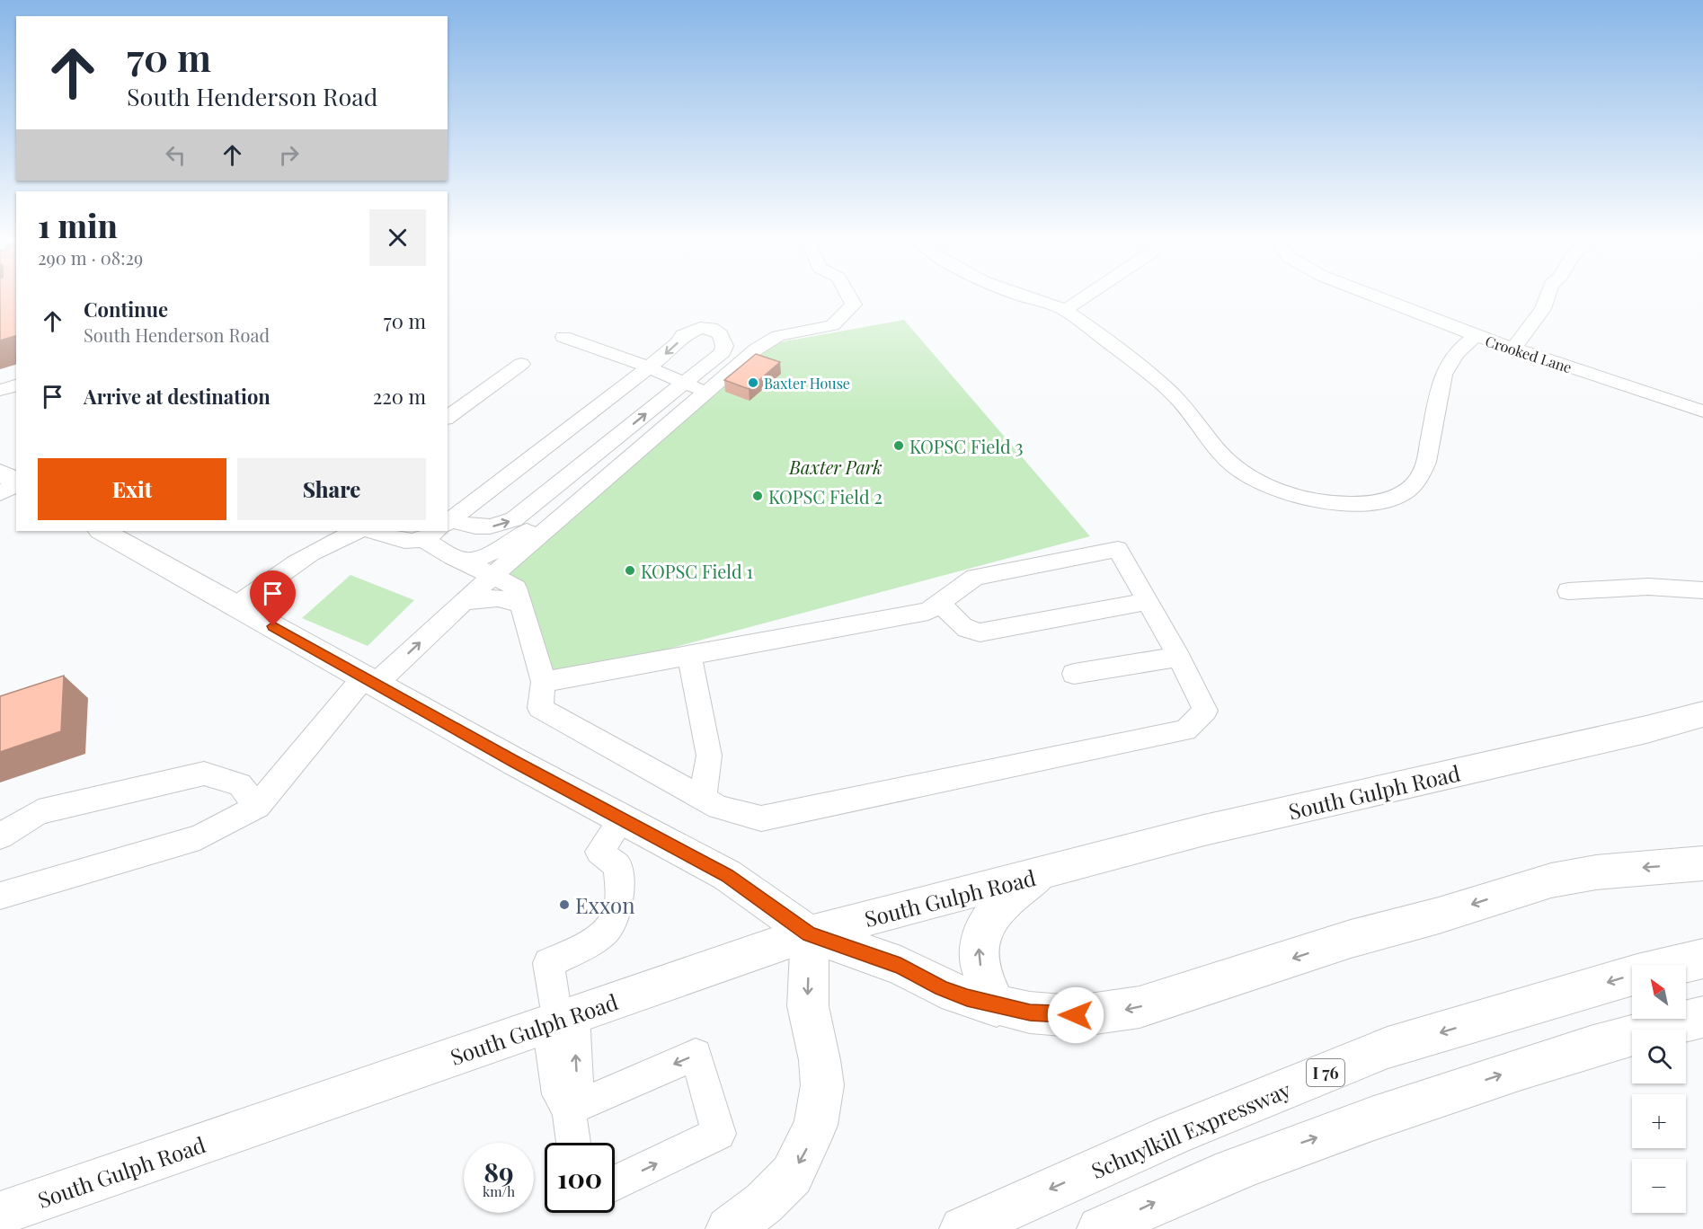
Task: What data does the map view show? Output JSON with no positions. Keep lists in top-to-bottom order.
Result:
{
  "streets": {
    "highway": ["I 76", "Schuylkill Expressway"],
    "main road": ["South Gulph Road"],
    "street": ["Crooked Lane"]
  },
  "parks": ["Baxter Park"],
  "places": [
    "Baxter House",
    "KOPSC Field 3",
    "KOPSC Field 2",
    "KOPSC Field 1",
    "Exxon"
  ],
  "north": "top left",
  "page": {
    "turn": ["70 m", "South Henderson Road"],
    "heading": ["1 min", "290 m · 08:29"],
    "list": [
      {
        "name": "Continue",
        "note": "South Henderson Road",
        "value": "70 m"
      },
      {
        "name": "Arrive at destination",
        "value": "220 m"
      }
    ],
    "buttons": ["Exit", "Share"],
    "map_buttons": ["+", "−"],
    "speed": "89 km/h",
    "limit": "100"
  }
}
